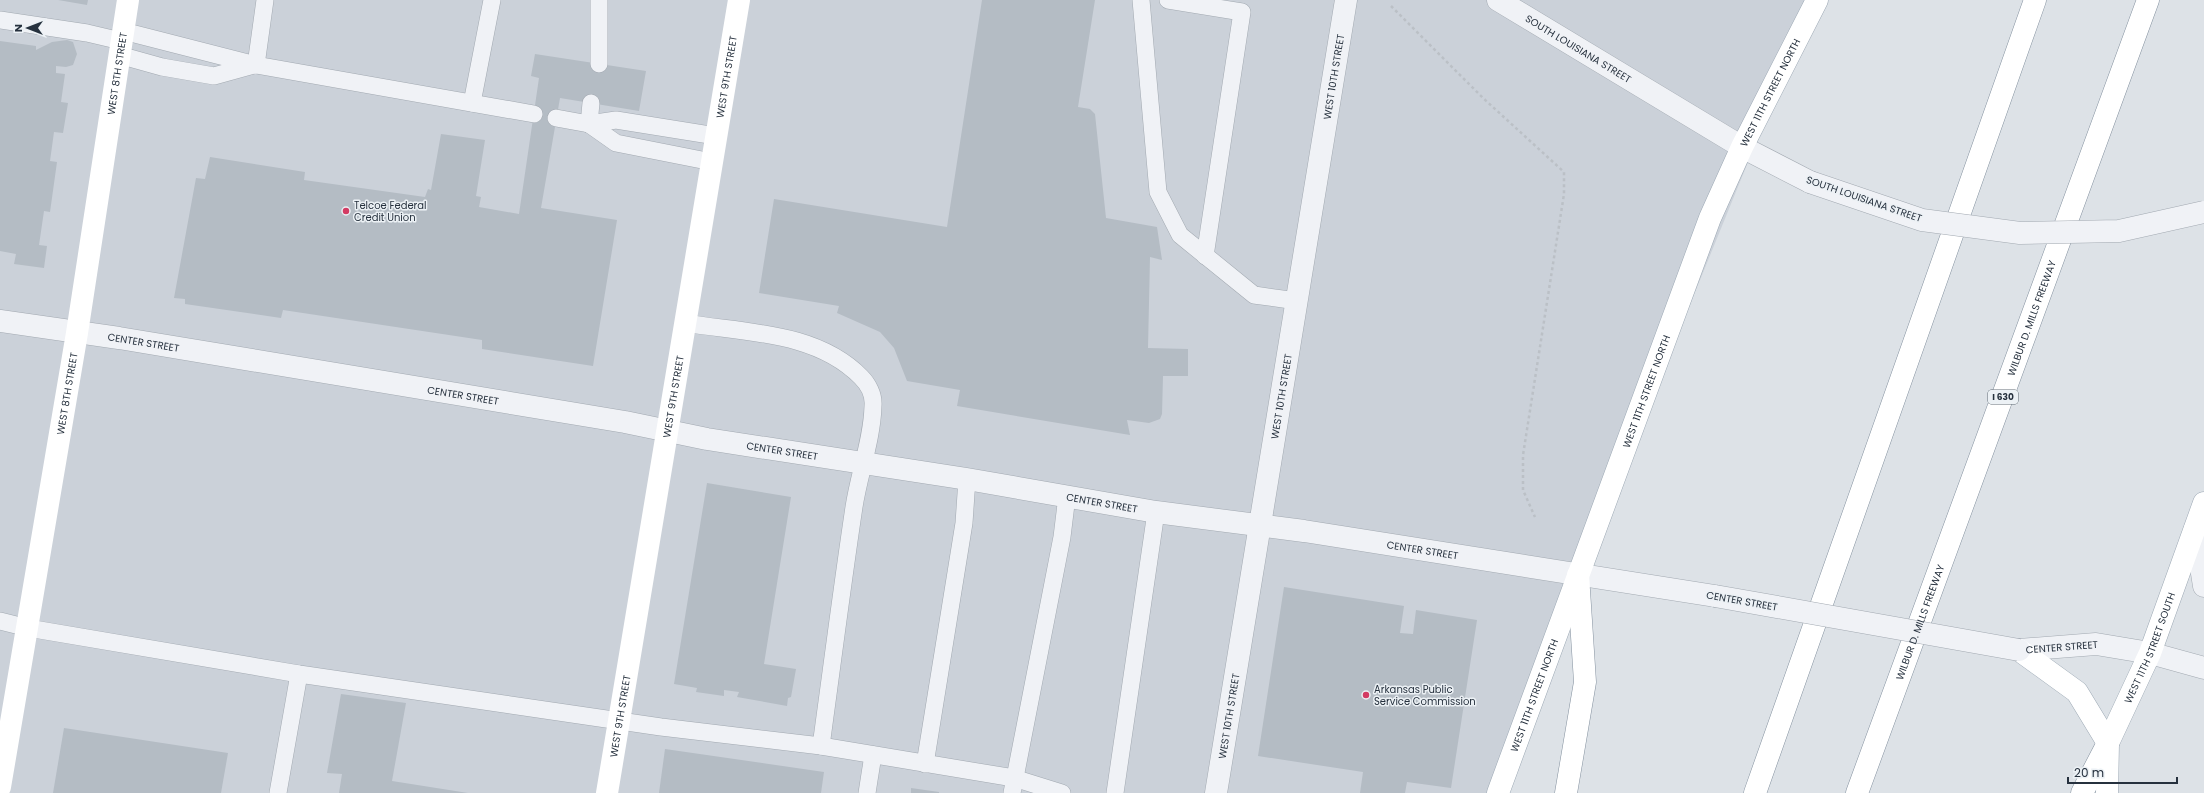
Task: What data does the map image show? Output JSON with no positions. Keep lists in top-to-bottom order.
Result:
{
  "streets": {
    "main road": [
      "WEST 8TH STREET",
      "WEST 9TH STREET",
      "WEST 11TH STREET NORTH",
      "WILBUR D. MILLS FREEWAY",
      "I 630",
      "WEST 11TH STREET SOUTH"
    ],
    "street": ["SOUTH LOUISIANA STREET", "WEST 10TH STREET", "CENTER STREET"]
  },
  "crossings": [
    ["SOUTH LOUISIANA STREET", "WEST 11TH STREET NORTH"],
    ["WEST 8TH STREET", "CENTER STREET"],
    ["WEST 9TH STREET", "CENTER STREET"],
    ["WEST 10TH STREET", "CENTER STREET"],
    ["WEST 11TH STREET NORTH", "CENTER STREET"],
    ["CENTER STREET", "WEST 11TH STREET SOUTH"]
  ],
  "places": ["Telcoe Federal Credit Union", "Arkansas Public Service Commission"],
  "scale_bar": "20 m",
  "north": "left"
}
